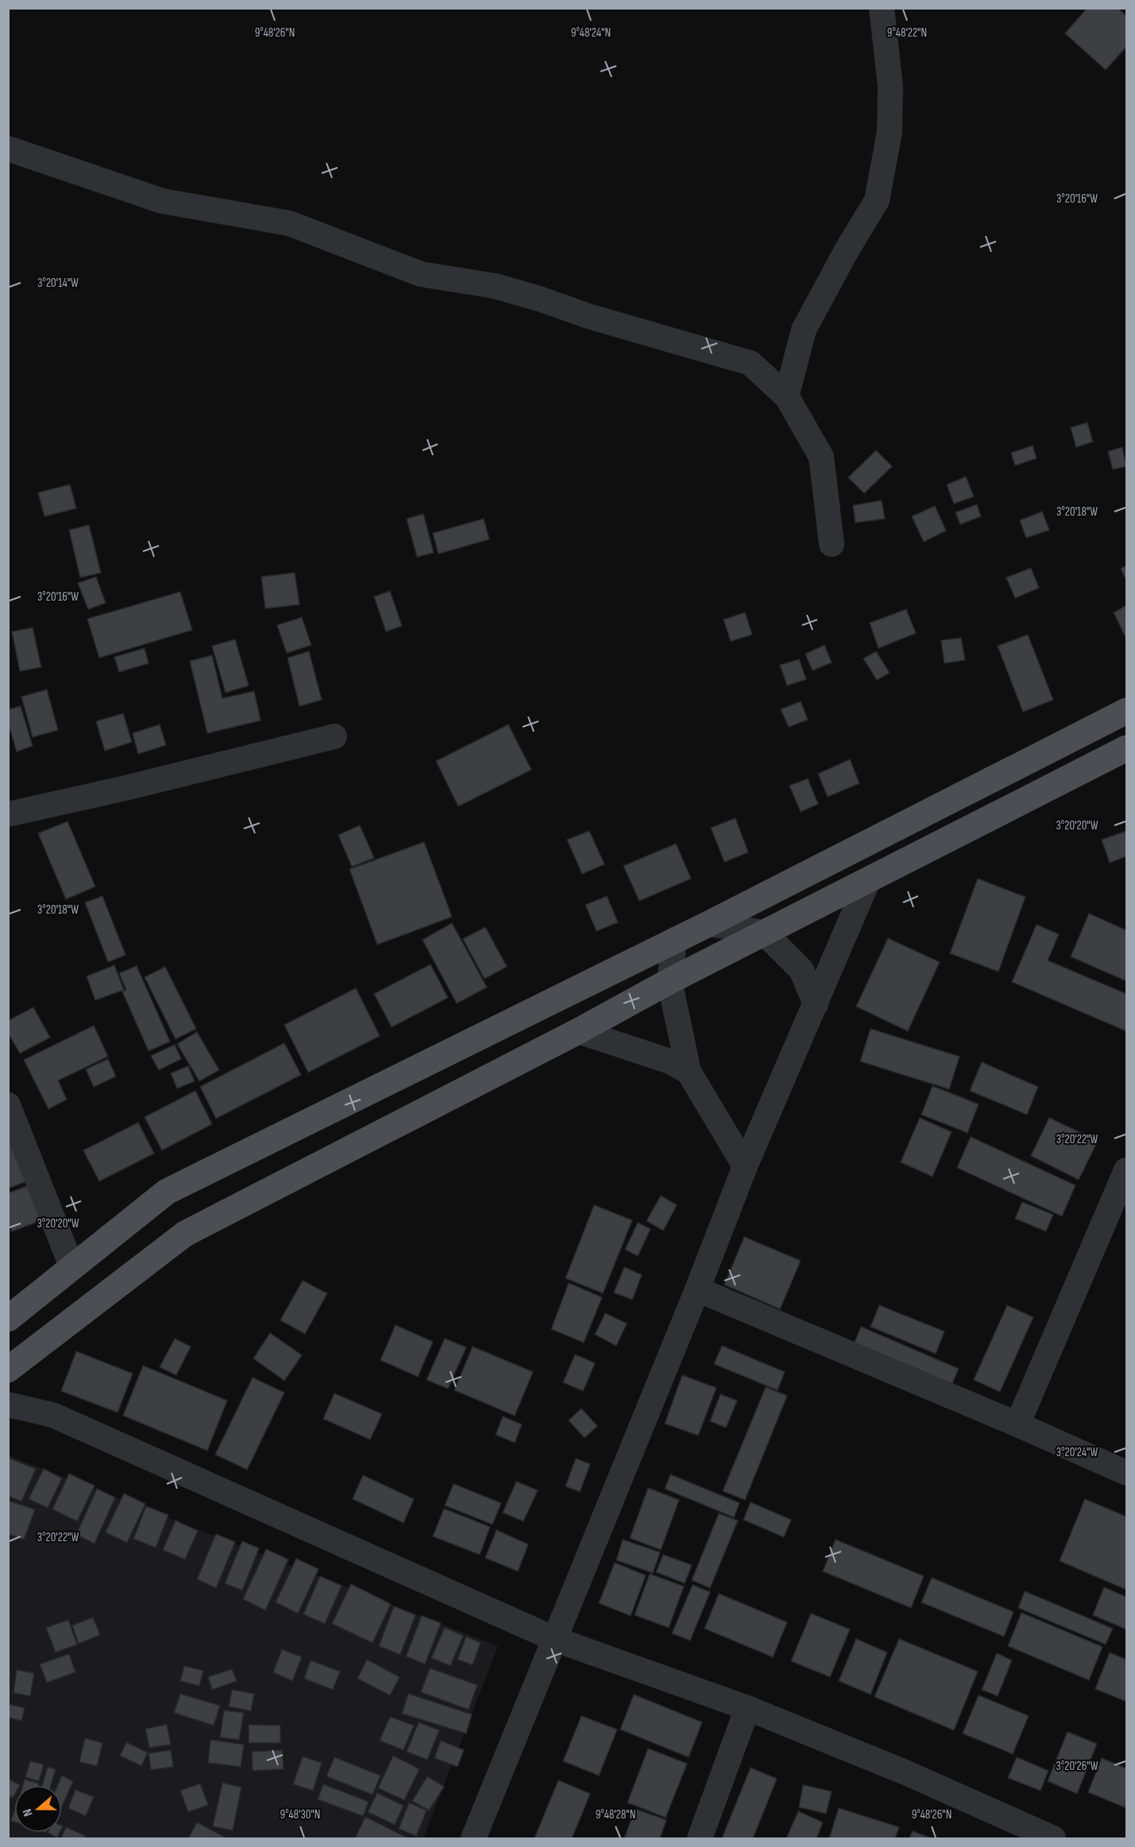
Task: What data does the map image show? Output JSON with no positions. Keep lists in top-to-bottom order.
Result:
{
  "north": "left",
  "coordinates": [
    "9°48'26\"N",
    "9°48'24\"N",
    "9°48'22\"N",
    "3°20'16\"W",
    "3°20'14\"W",
    "3°20'18\"W",
    "3°20'20\"W",
    "3°20'22\"W",
    "3°20'24\"W",
    "3°20'26\"W",
    "9°48'30\"N",
    "9°48'28\"N"
  ]
}
